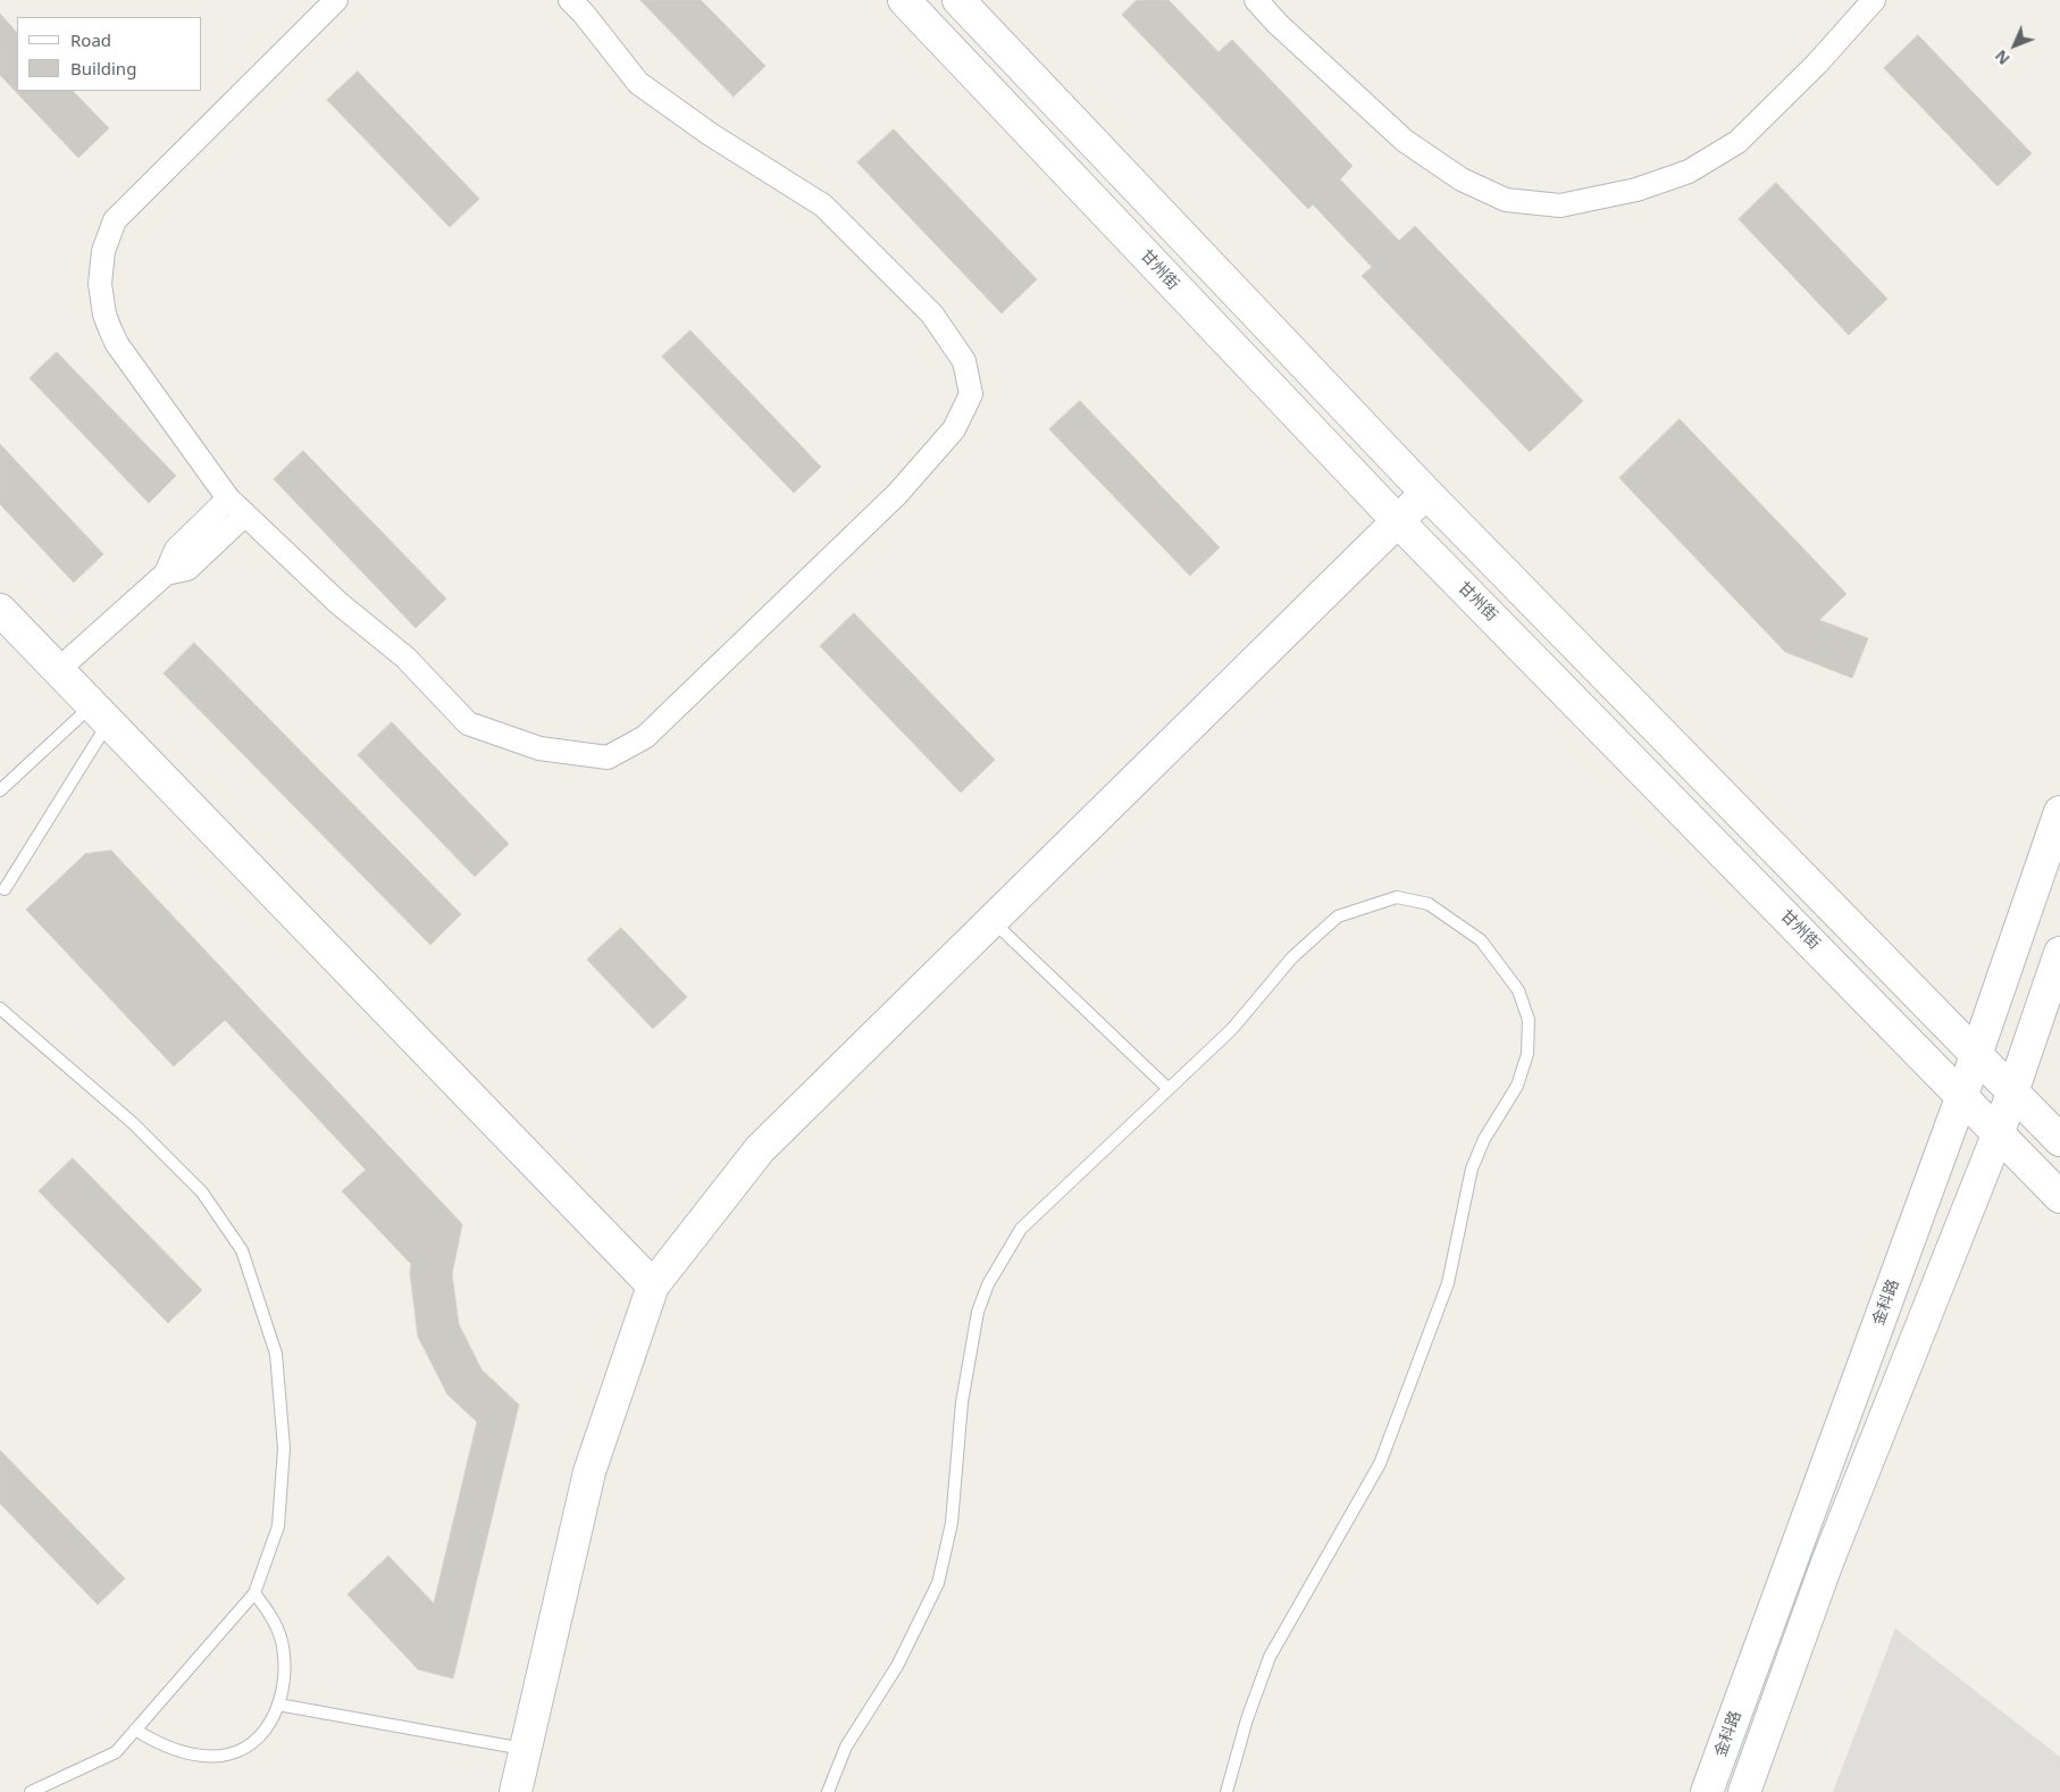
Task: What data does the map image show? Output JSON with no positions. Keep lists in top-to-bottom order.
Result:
{
  "streets": {
    "street": ["甘州街", "金科路"]
  },
  "crossings": [
    ["甘州街", "金科路"]
  ],
  "legend": ["Road", "Building"],
  "north": "bottom left"
}
